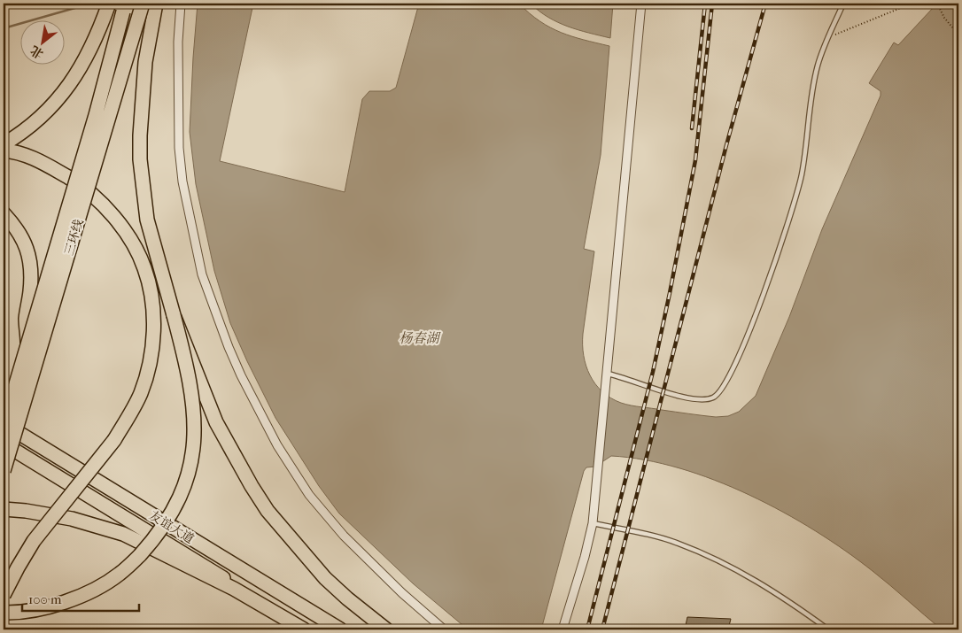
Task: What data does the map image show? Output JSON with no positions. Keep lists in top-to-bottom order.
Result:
{
  "streets": {
    "main road": ["三环线", "友谊大道"]
  },
  "crossings": [
    ["三环线", "友谊大道"]
  ],
  "water": ["杨春湖"],
  "scale_bar": "100 m",
  "north": "bottom left"
}
